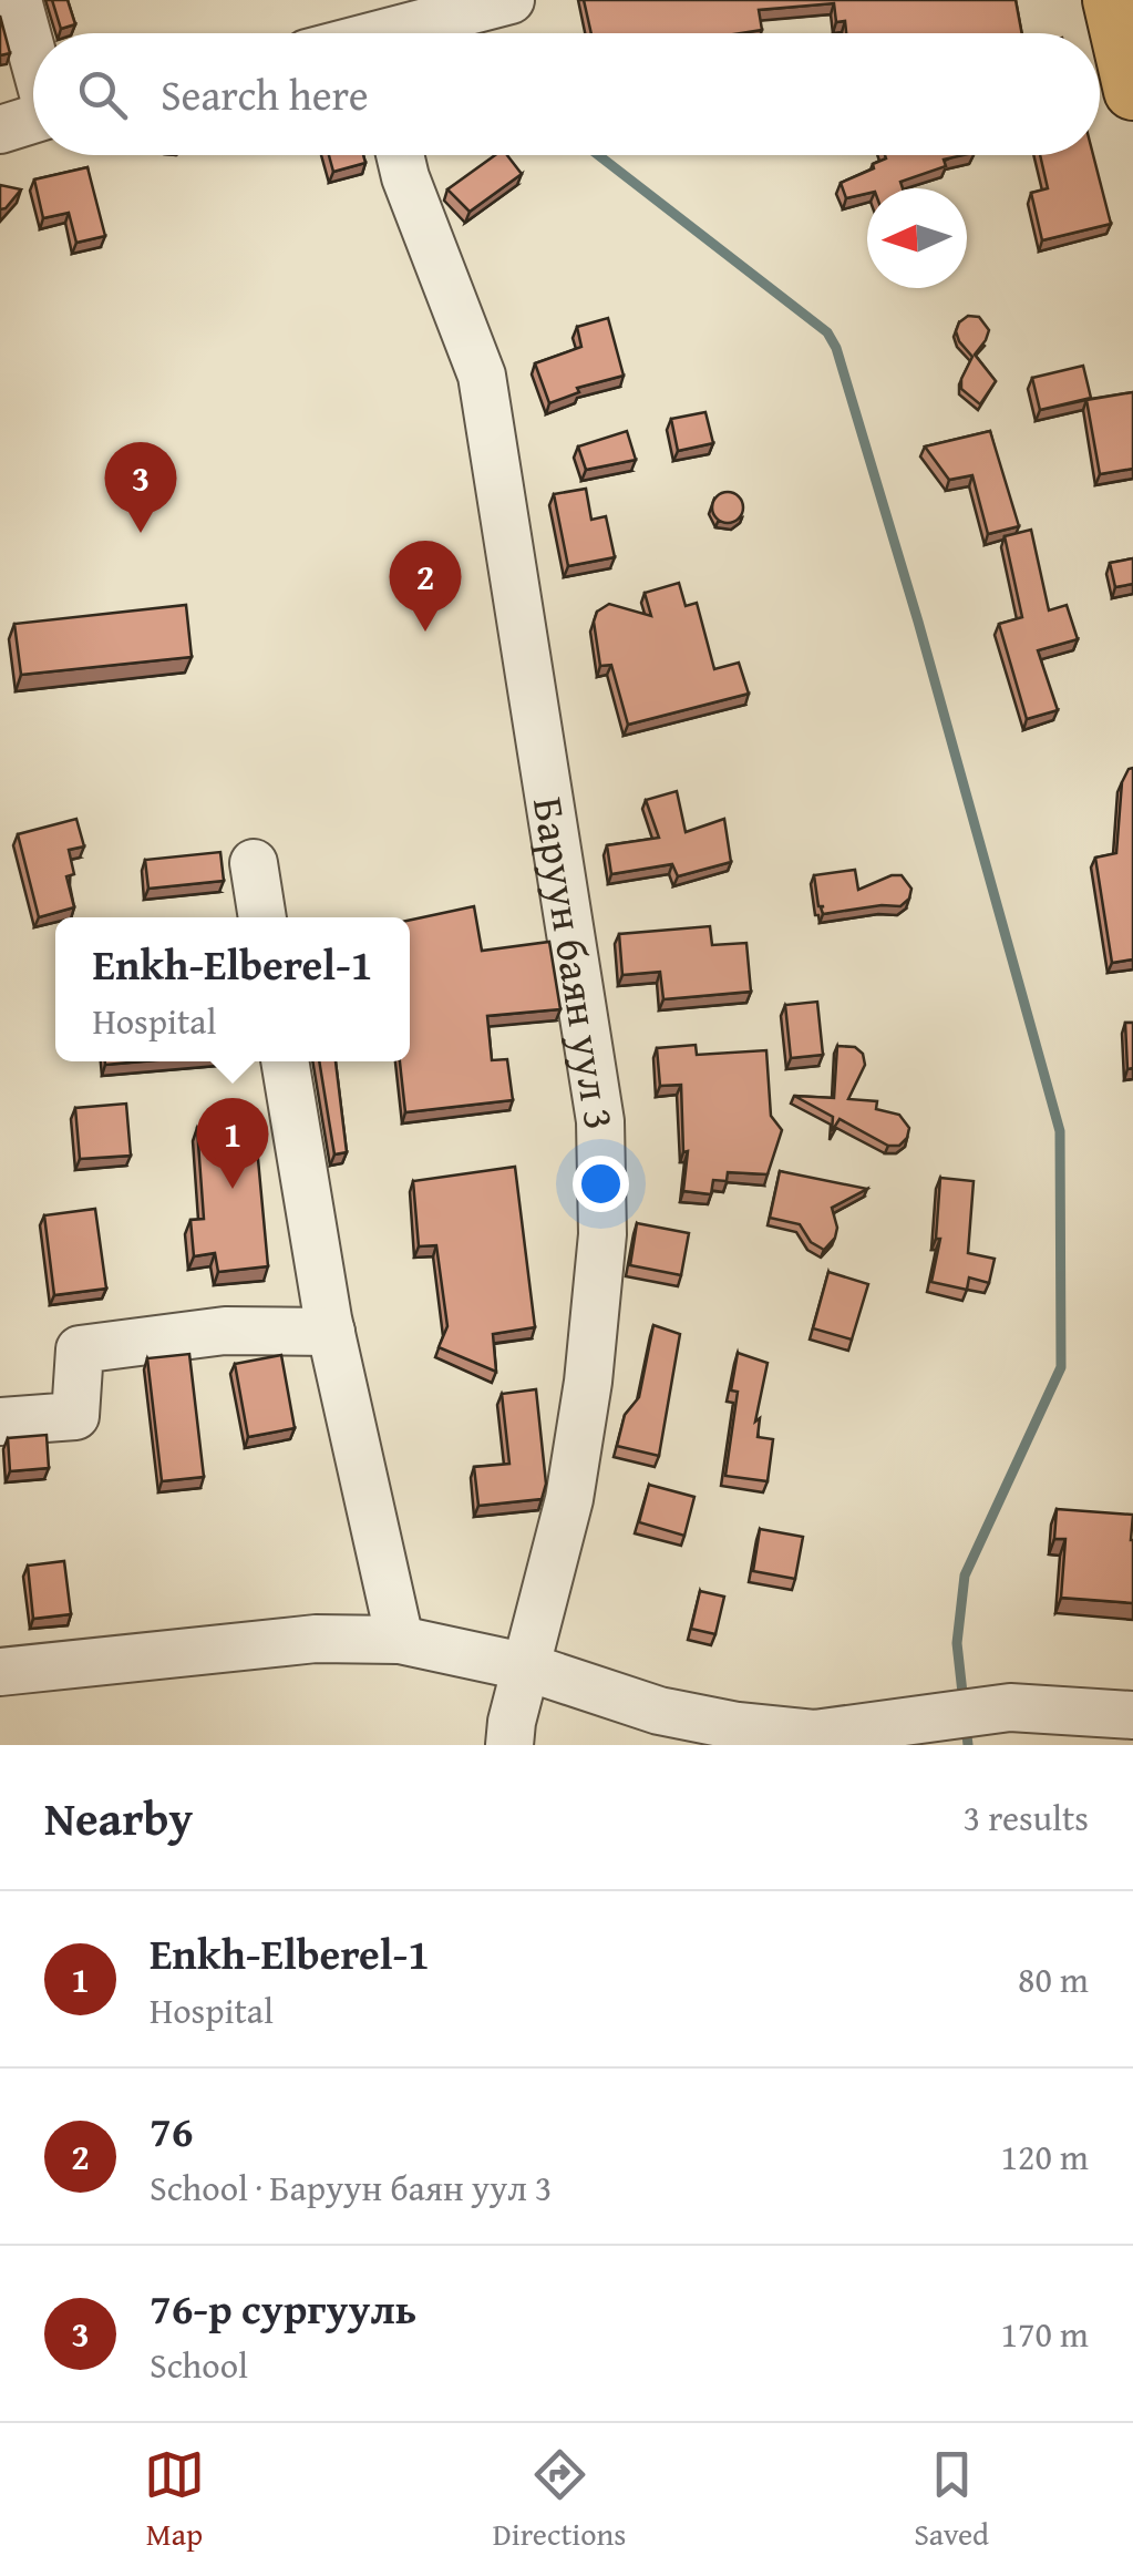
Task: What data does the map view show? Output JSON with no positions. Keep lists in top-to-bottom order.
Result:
{
  "streets": {
    "street": ["Баруун баян уул 3"]
  },
  "north": "left",
  "page": {
    "search": "Search here",
    "pins": ["3", "2", "1"],
    "popup": ["Enkh-Elberel-1", "Hospital"],
    "heading": ["Nearby", "3 results"],
    "list": [
      {
        "mark": "1",
        "name": "Enkh-Elberel-1",
        "note": "Hospital",
        "value": "80 m"
      },
      {
        "mark": "2",
        "name": "76",
        "note": "School · Баруун баян уул 3",
        "value": "120 m"
      },
      {
        "mark": "3",
        "name": "76-р сургууль",
        "note": "School",
        "value": "170 m"
      }
    ],
    "nav": ["Map", "Directions", "Saved"]
  }
}
